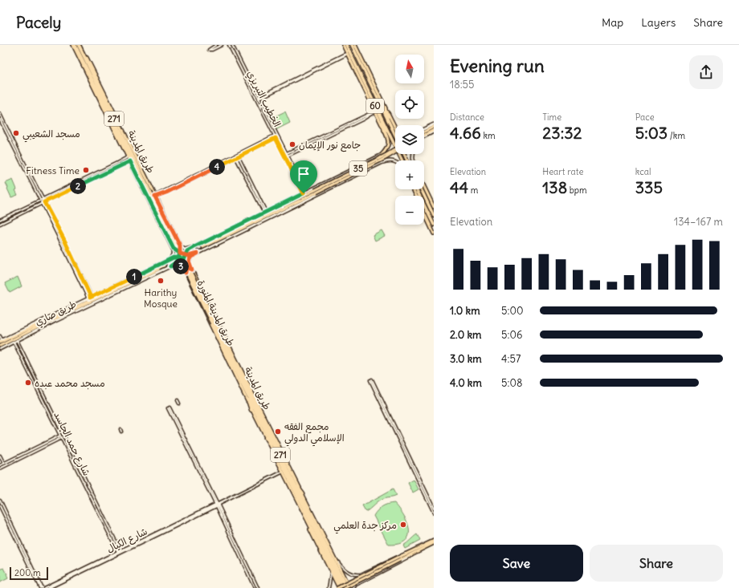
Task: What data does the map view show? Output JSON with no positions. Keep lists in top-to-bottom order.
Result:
{
  "streets": {
    "highway": ["60", "271", "طريق المدينة المنورة"],
    "main road": [
      "طريق المدينة",
      "35",
      "طريق صاري",
      "شارع الكيال"
    ],
    "street": ["الخطيب التبريزي", "شارع حمد الجاسد"]
  },
  "crossings": [
    ["طريق المدينة", "طريق صاري"],
    ["طريق المدينة", "طريق المدينة المنورة"],
    ["طريق المدينة", "شارع الكيال"],
    ["طريق صاري", "شارع حمد الجاسد"],
    ["شارع حمد الجاسد", "شارع الكيال"]
  ],
  "places": [
    "مسجد الشعيبي",
    "جامع نور الإيمان",
    "Fitness Time",
    "Harithy Mosque",
    "مسجد محمد عبده",
    "مجمع الفقه الإسلامي الدولي",
    "مركز جدة العلمي"
  ],
  "scale_bar": "200 m",
  "north": "top",
  "page": {
    "header": "Pacely",
    "nav": ["Map", "Layers", "Share"],
    "heading": ["Evening run", "18:55"],
    "map_buttons": ["+", "−"],
    "stats": [
      ["Distance", "4.66 km"],
      ["Time", "23:32"],
      ["Pace", "5:03 /km"],
      ["Elevation", "44 m"],
      ["Heart rate", "138 bpm"],
      ["kcal", "335"]
    ],
    "pins": [
      "4",
      "2",
      "3",
      "1"
    ],
    "chart": ["Elevation", "134–167 m"],
    "list": [
      {
        "name": "1.0 km",
        "note": "5:00"
      },
      {
        "name": "2.0 km",
        "note": "5:06"
      },
      {
        "name": "3.0 km",
        "note": "4:57"
      },
      {
        "name": "4.0 km",
        "note": "5:08"
      }
    ],
    "buttons": ["Save", "Share"],
    "scale": "200 m"
  }
}
